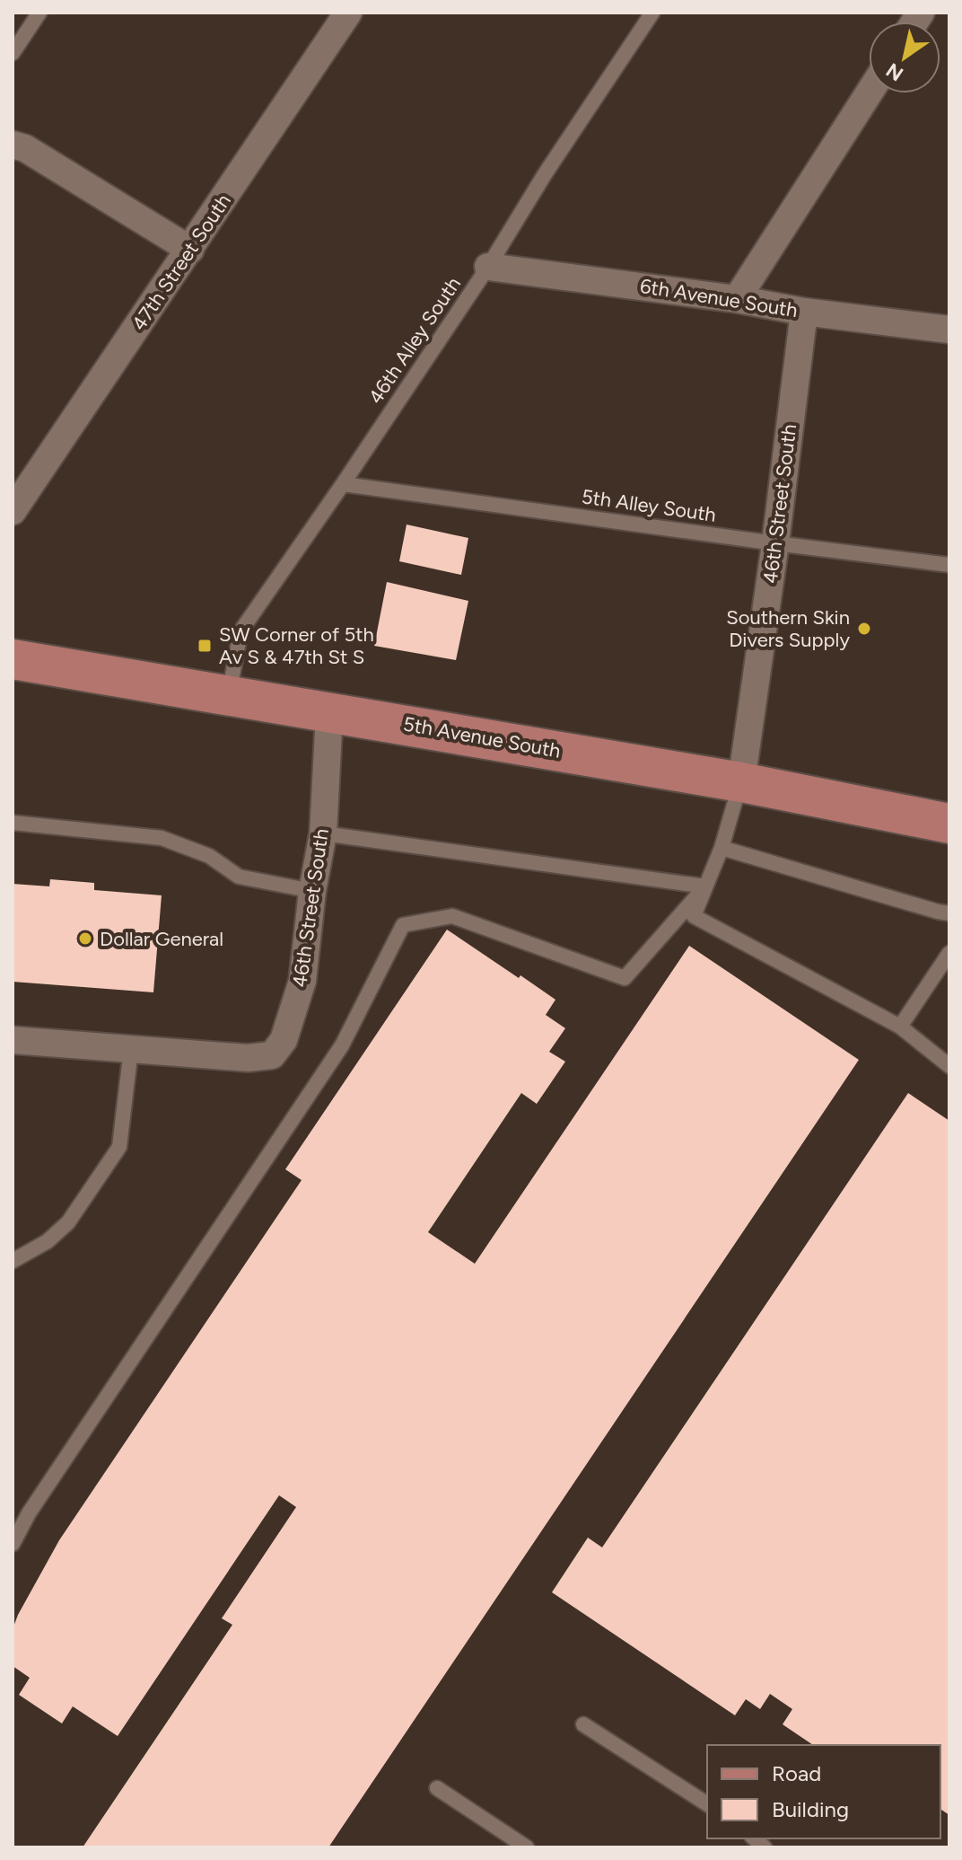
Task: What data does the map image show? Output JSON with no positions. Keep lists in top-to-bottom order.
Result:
{
  "streets": {
    "main road": ["5th Avenue South"],
    "street": ["47th Street South", "6th Avenue South", "46th Street South"],
    "lane": ["46th Alley South", "5th Alley South"]
  },
  "crossings": [
    ["6th Avenue South", "46th Alley South"],
    ["6th Avenue South", "46th Street South"],
    ["46th Alley South", "5th Alley South"],
    ["46th Alley South", "5th Avenue South"],
    ["46th Street South", "5th Alley South"],
    ["46th Street South", "5th Avenue South"]
  ],
  "places": {
    "other": ["Southern Skin Divers Supply", "Dollar General"],
    "transit": ["SW Corner of 5th Av S & 47th St S"]
  },
  "legend": ["Road", "Building"],
  "north": "bottom left"
}
